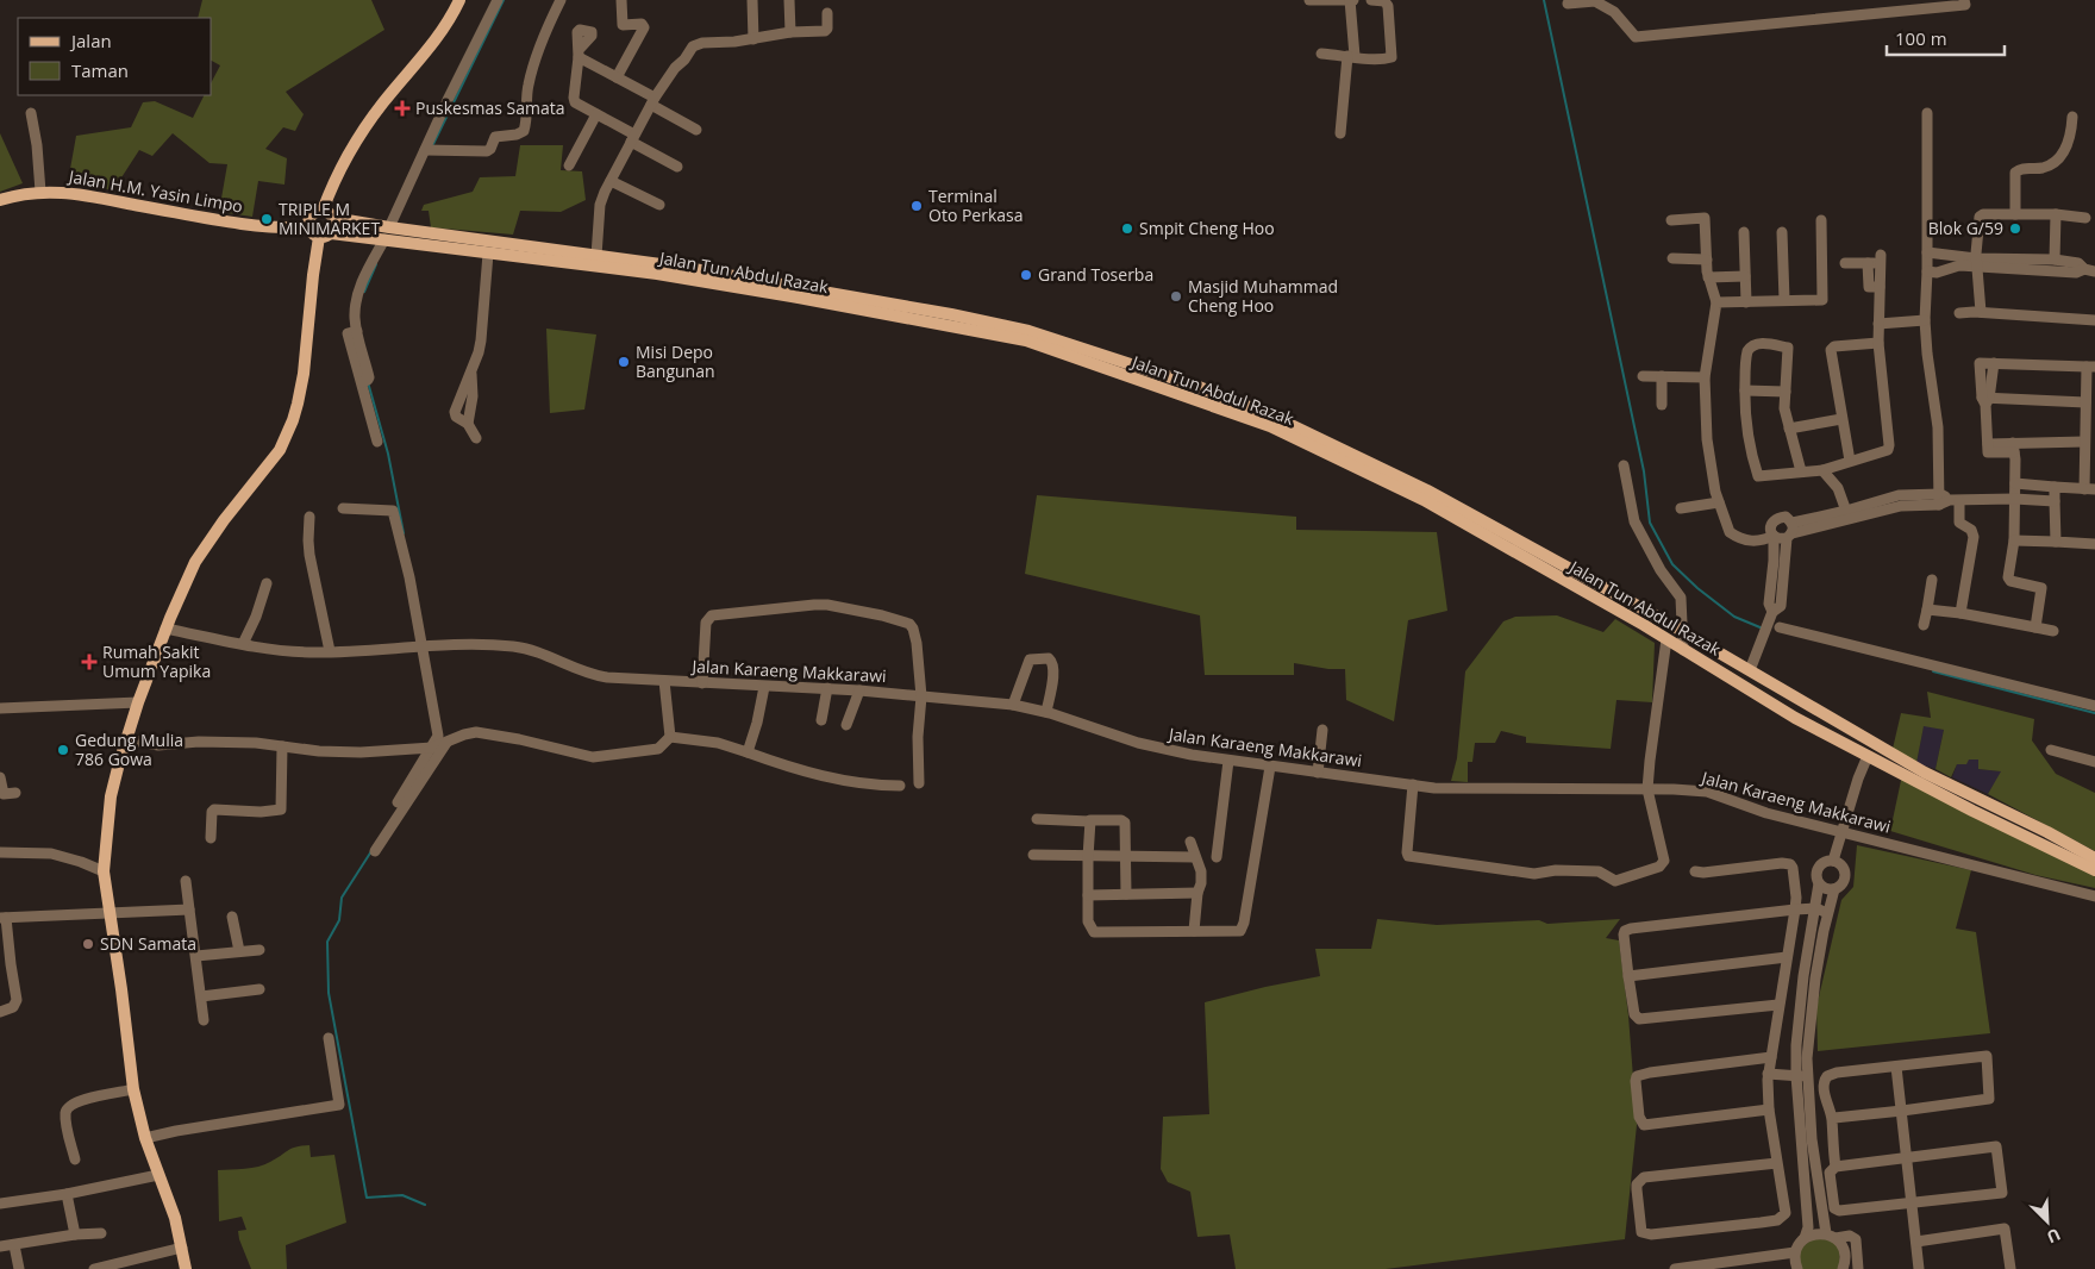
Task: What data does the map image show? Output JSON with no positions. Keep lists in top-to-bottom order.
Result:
{
  "streets": {
    "main road": ["Jalan H.M. Yasin Limpo", "Jalan Tun Abdul Razak"],
    "street": ["Jalan Karaeng Makkarawi"]
  },
  "crossings": [
    ["Jalan H.M. Yasin Limpo", "Jalan Tun Abdul Razak"]
  ],
  "places": {
    "health": ["Puskesmas Samata", "Rumah Sakit Umum Yapika"],
    "other": [
      "Terminal Oto Perkasa",
      "TRIPLE M MINIMARKET",
      "Smpit Cheng Hoo",
      "Blok G/59",
      "Grand Toserba",
      "Masjid Muhammad Cheng Hoo",
      "Misi Depo Bangunan",
      "Gedung Mulia 786 Gowa",
      "SDN Samata"
    ]
  },
  "legend": ["Jalan", "Taman"],
  "scale_bar": "100 m",
  "north": "bottom right"
}
